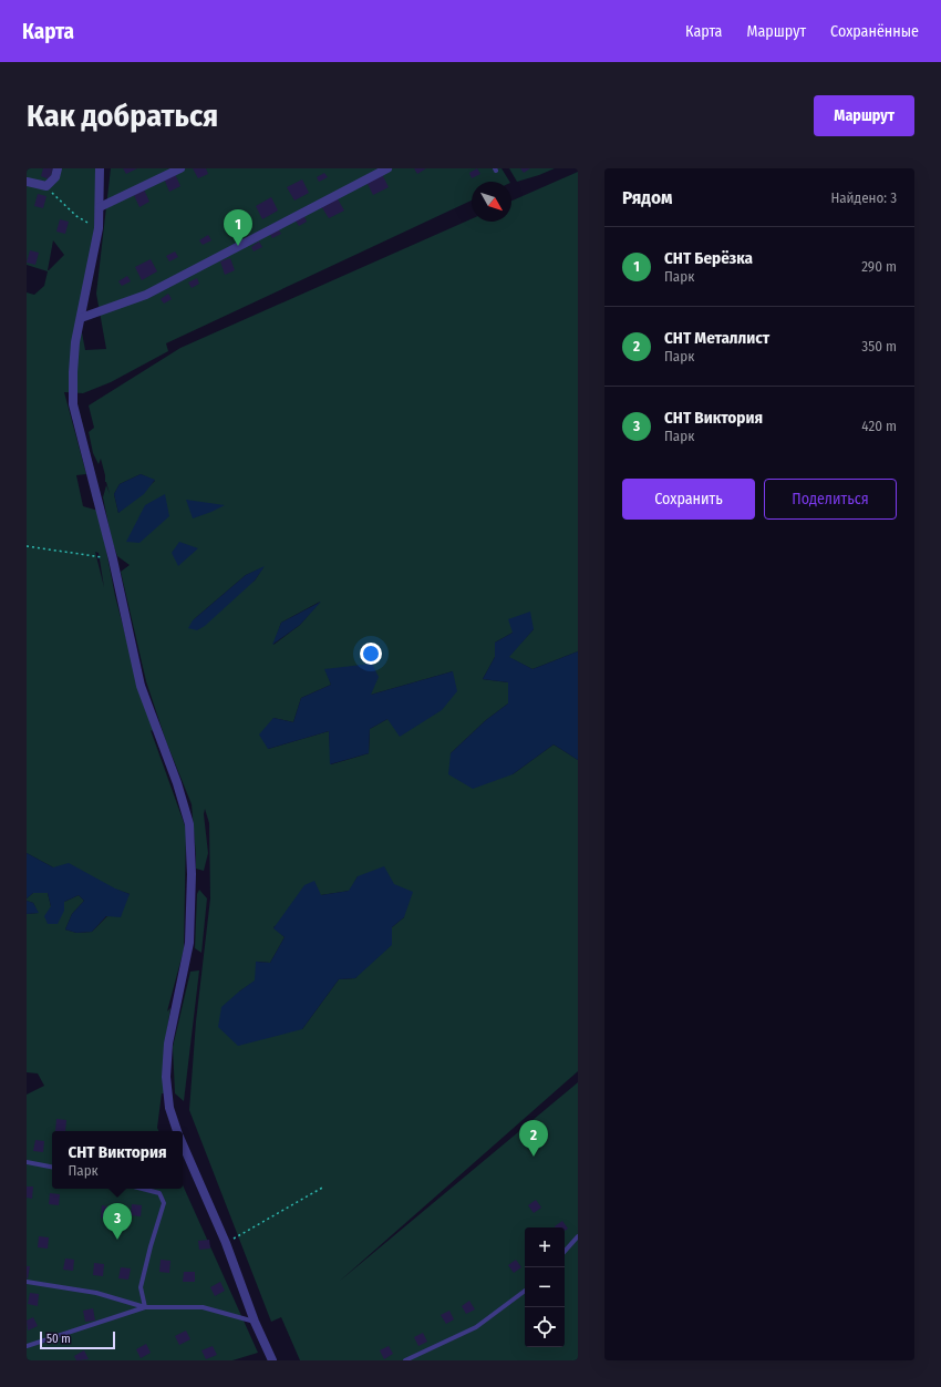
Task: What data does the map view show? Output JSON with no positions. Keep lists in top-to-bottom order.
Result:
{
  "scale_bar": "50 m",
  "north": "bottom right",
  "page": {
    "header": "Карта",
    "nav": ["Карта", "Маршрут", "Сохранённые"],
    "buttons": [
      "Маршрут",
      ["Сохранить", "Поделиться"]
    ],
    "title": "Как добраться",
    "heading": ["Рядом", "Найдено: 3"],
    "pins": ["1", "2", "3"],
    "list": [
      {
        "mark": "1",
        "name": "СНТ Берёзка",
        "note": "Парк",
        "value": "290 m"
      },
      {
        "mark": "2",
        "name": "СНТ Металлист",
        "note": "Парк",
        "value": "350 m"
      },
      {
        "mark": "3",
        "name": "СНТ Виктория",
        "note": "Парк",
        "value": "420 m"
      }
    ],
    "popup": ["СНТ Виктория", "Парк"],
    "map_buttons": ["+", "−"],
    "scale": "50 m"
  }
}
